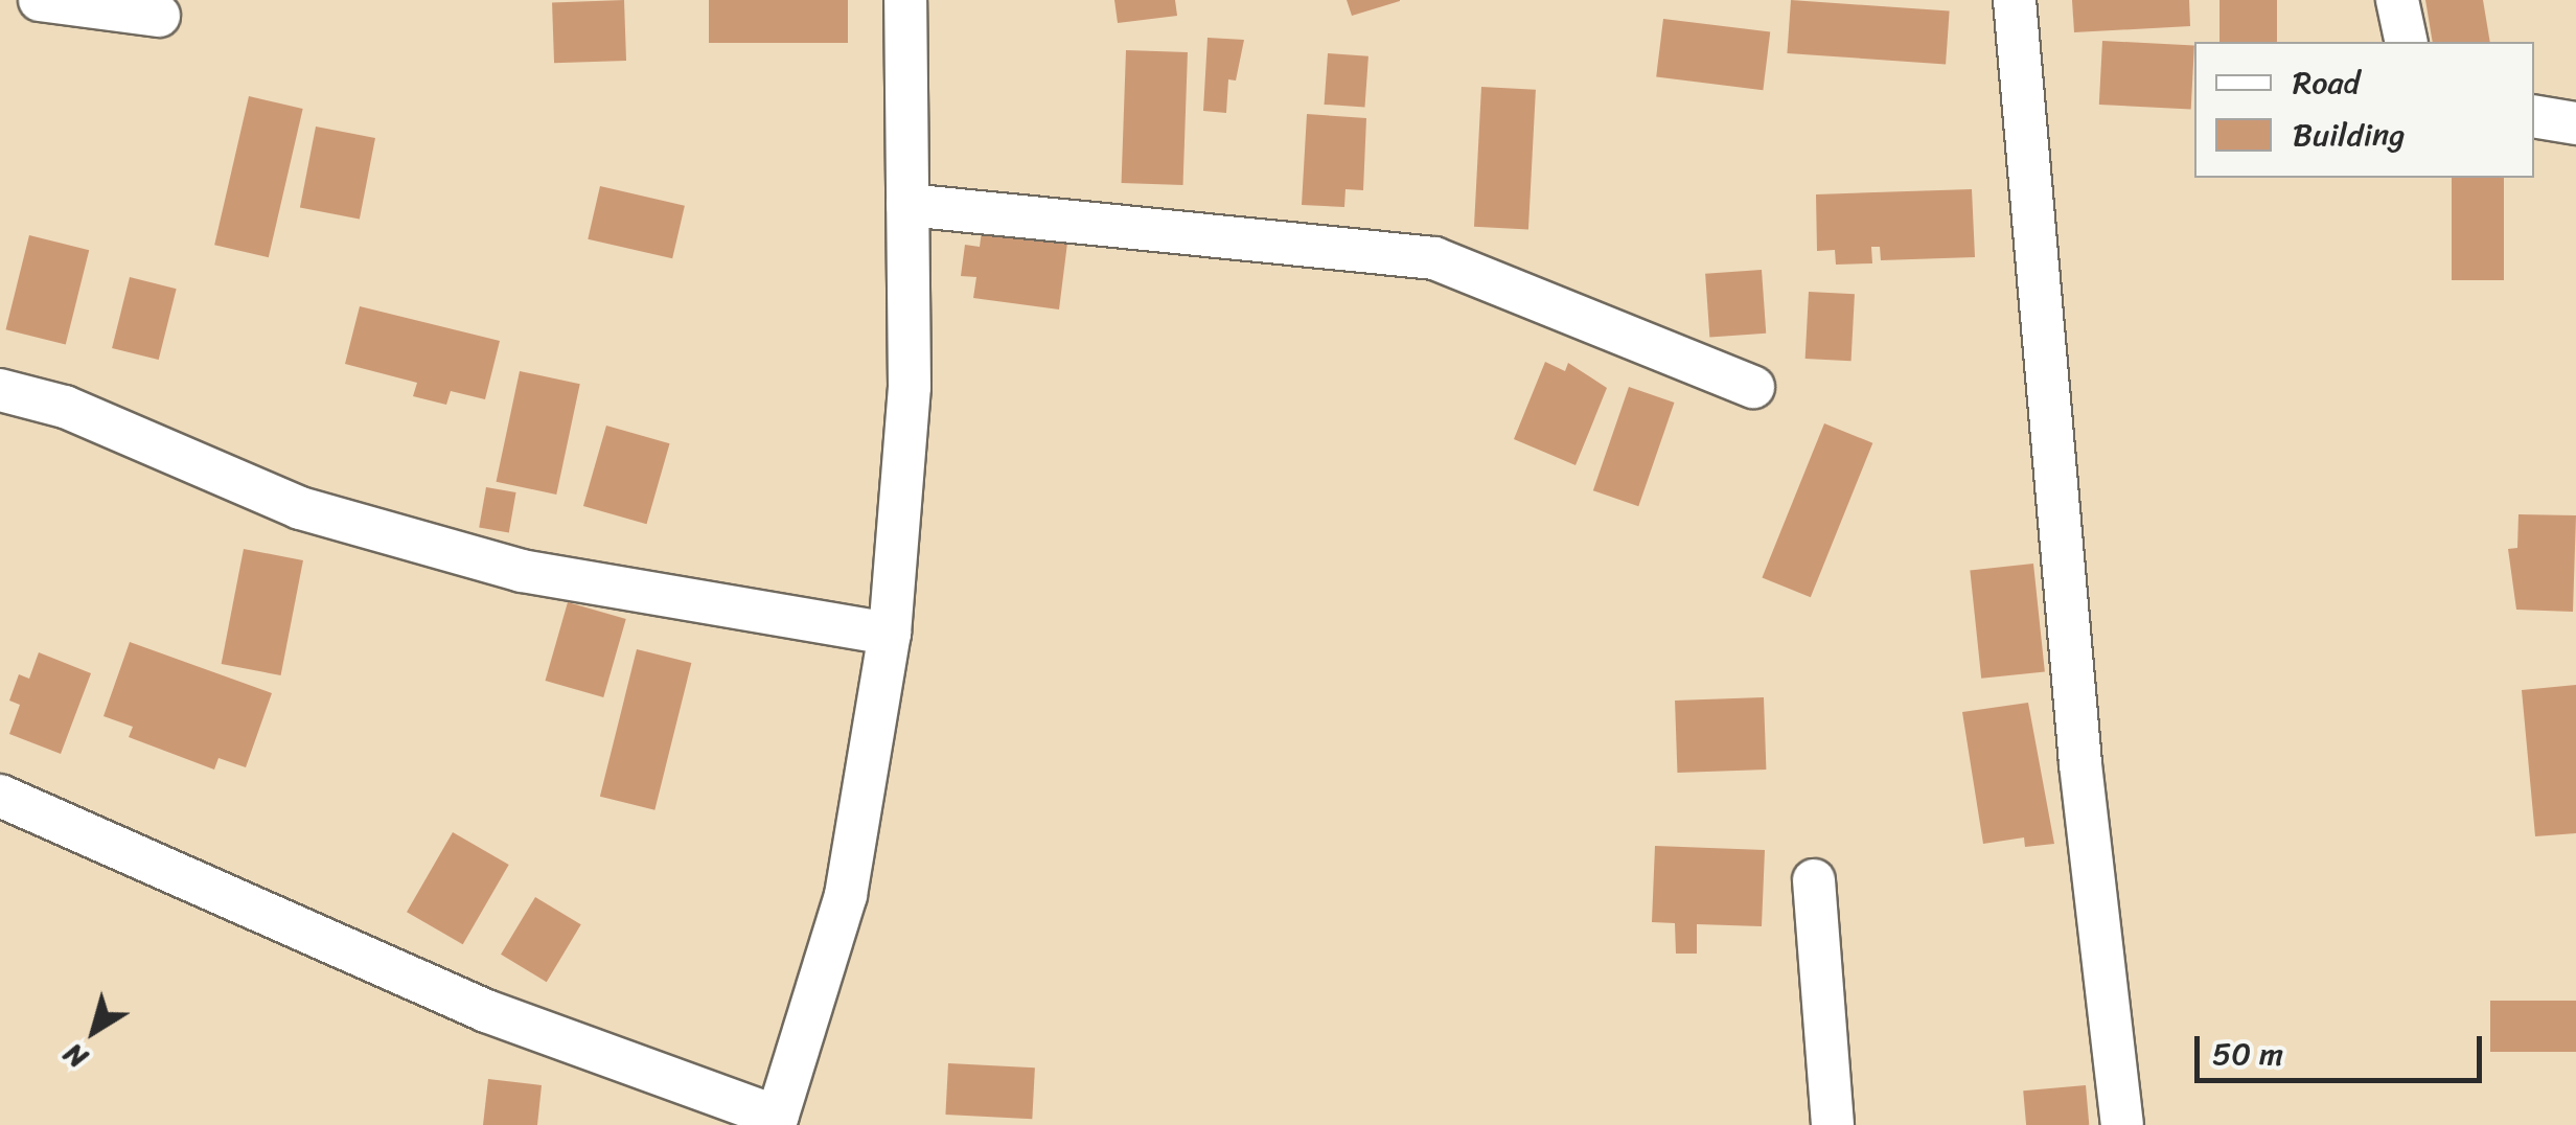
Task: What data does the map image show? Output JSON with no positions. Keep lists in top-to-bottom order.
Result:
{
  "legend": ["Road", "Building"],
  "scale_bar": "50 m",
  "north": "bottom left"
}
